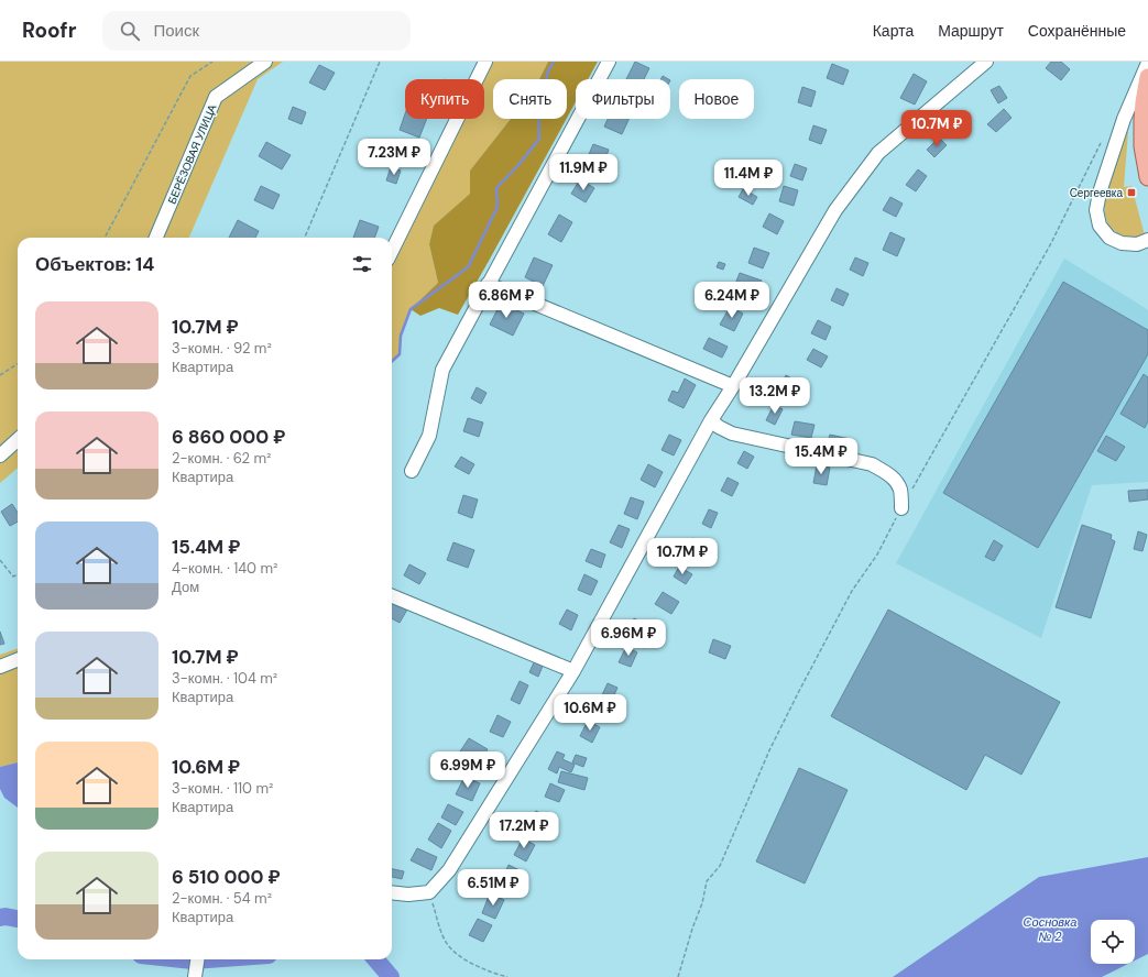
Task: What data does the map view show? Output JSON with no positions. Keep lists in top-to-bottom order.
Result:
{
  "streets": {
    "street": ["БЕРЁЗОВАЯ УЛИЦА"]
  },
  "water": ["Сосновка № 2"],
  "places": {
    "transit": ["Сергеевка"]
  },
  "page": {
    "header": "Roofr",
    "search": "Поиск",
    "nav": ["Карта", "Маршрут", "Сохранённые"],
    "chip": [
      "Купить",
      "Снять",
      "Фильтры",
      "Новое"
    ],
    "price": [
      "10.7M ₽",
      "7.23M ₽",
      "11.9M ₽",
      "11.4M ₽",
      "6.86M ₽",
      "6.24M ₽",
      "13.2M ₽",
      "15.4M ₽",
      "10.7M ₽",
      "6.96M ₽",
      "10.6M ₽",
      "6.99M ₽",
      "17.2M ₽",
      "6.51M ₽"
    ],
    "heading": "Объектов: 14",
    "list": [
      {
        "name": "10.7M ₽",
        "note": "3-комн. · 92 m² · Квартира"
      },
      {
        "name": "6 860 000 ₽",
        "note": "2-комн. · 62 m² · Квартира"
      },
      {
        "name": "15.4M ₽",
        "note": "4-комн. · 140 m² · Дом"
      },
      {
        "name": "10.7M ₽",
        "note": "3-комн. · 104 m² · Квартира"
      },
      {
        "name": "10.6M ₽",
        "note": "3-комн. · 110 m² · Квартира"
      },
      {
        "name": "6 510 000 ₽",
        "note": "2-комн. · 54 m² · Квартира"
      }
    ]
  }
}
